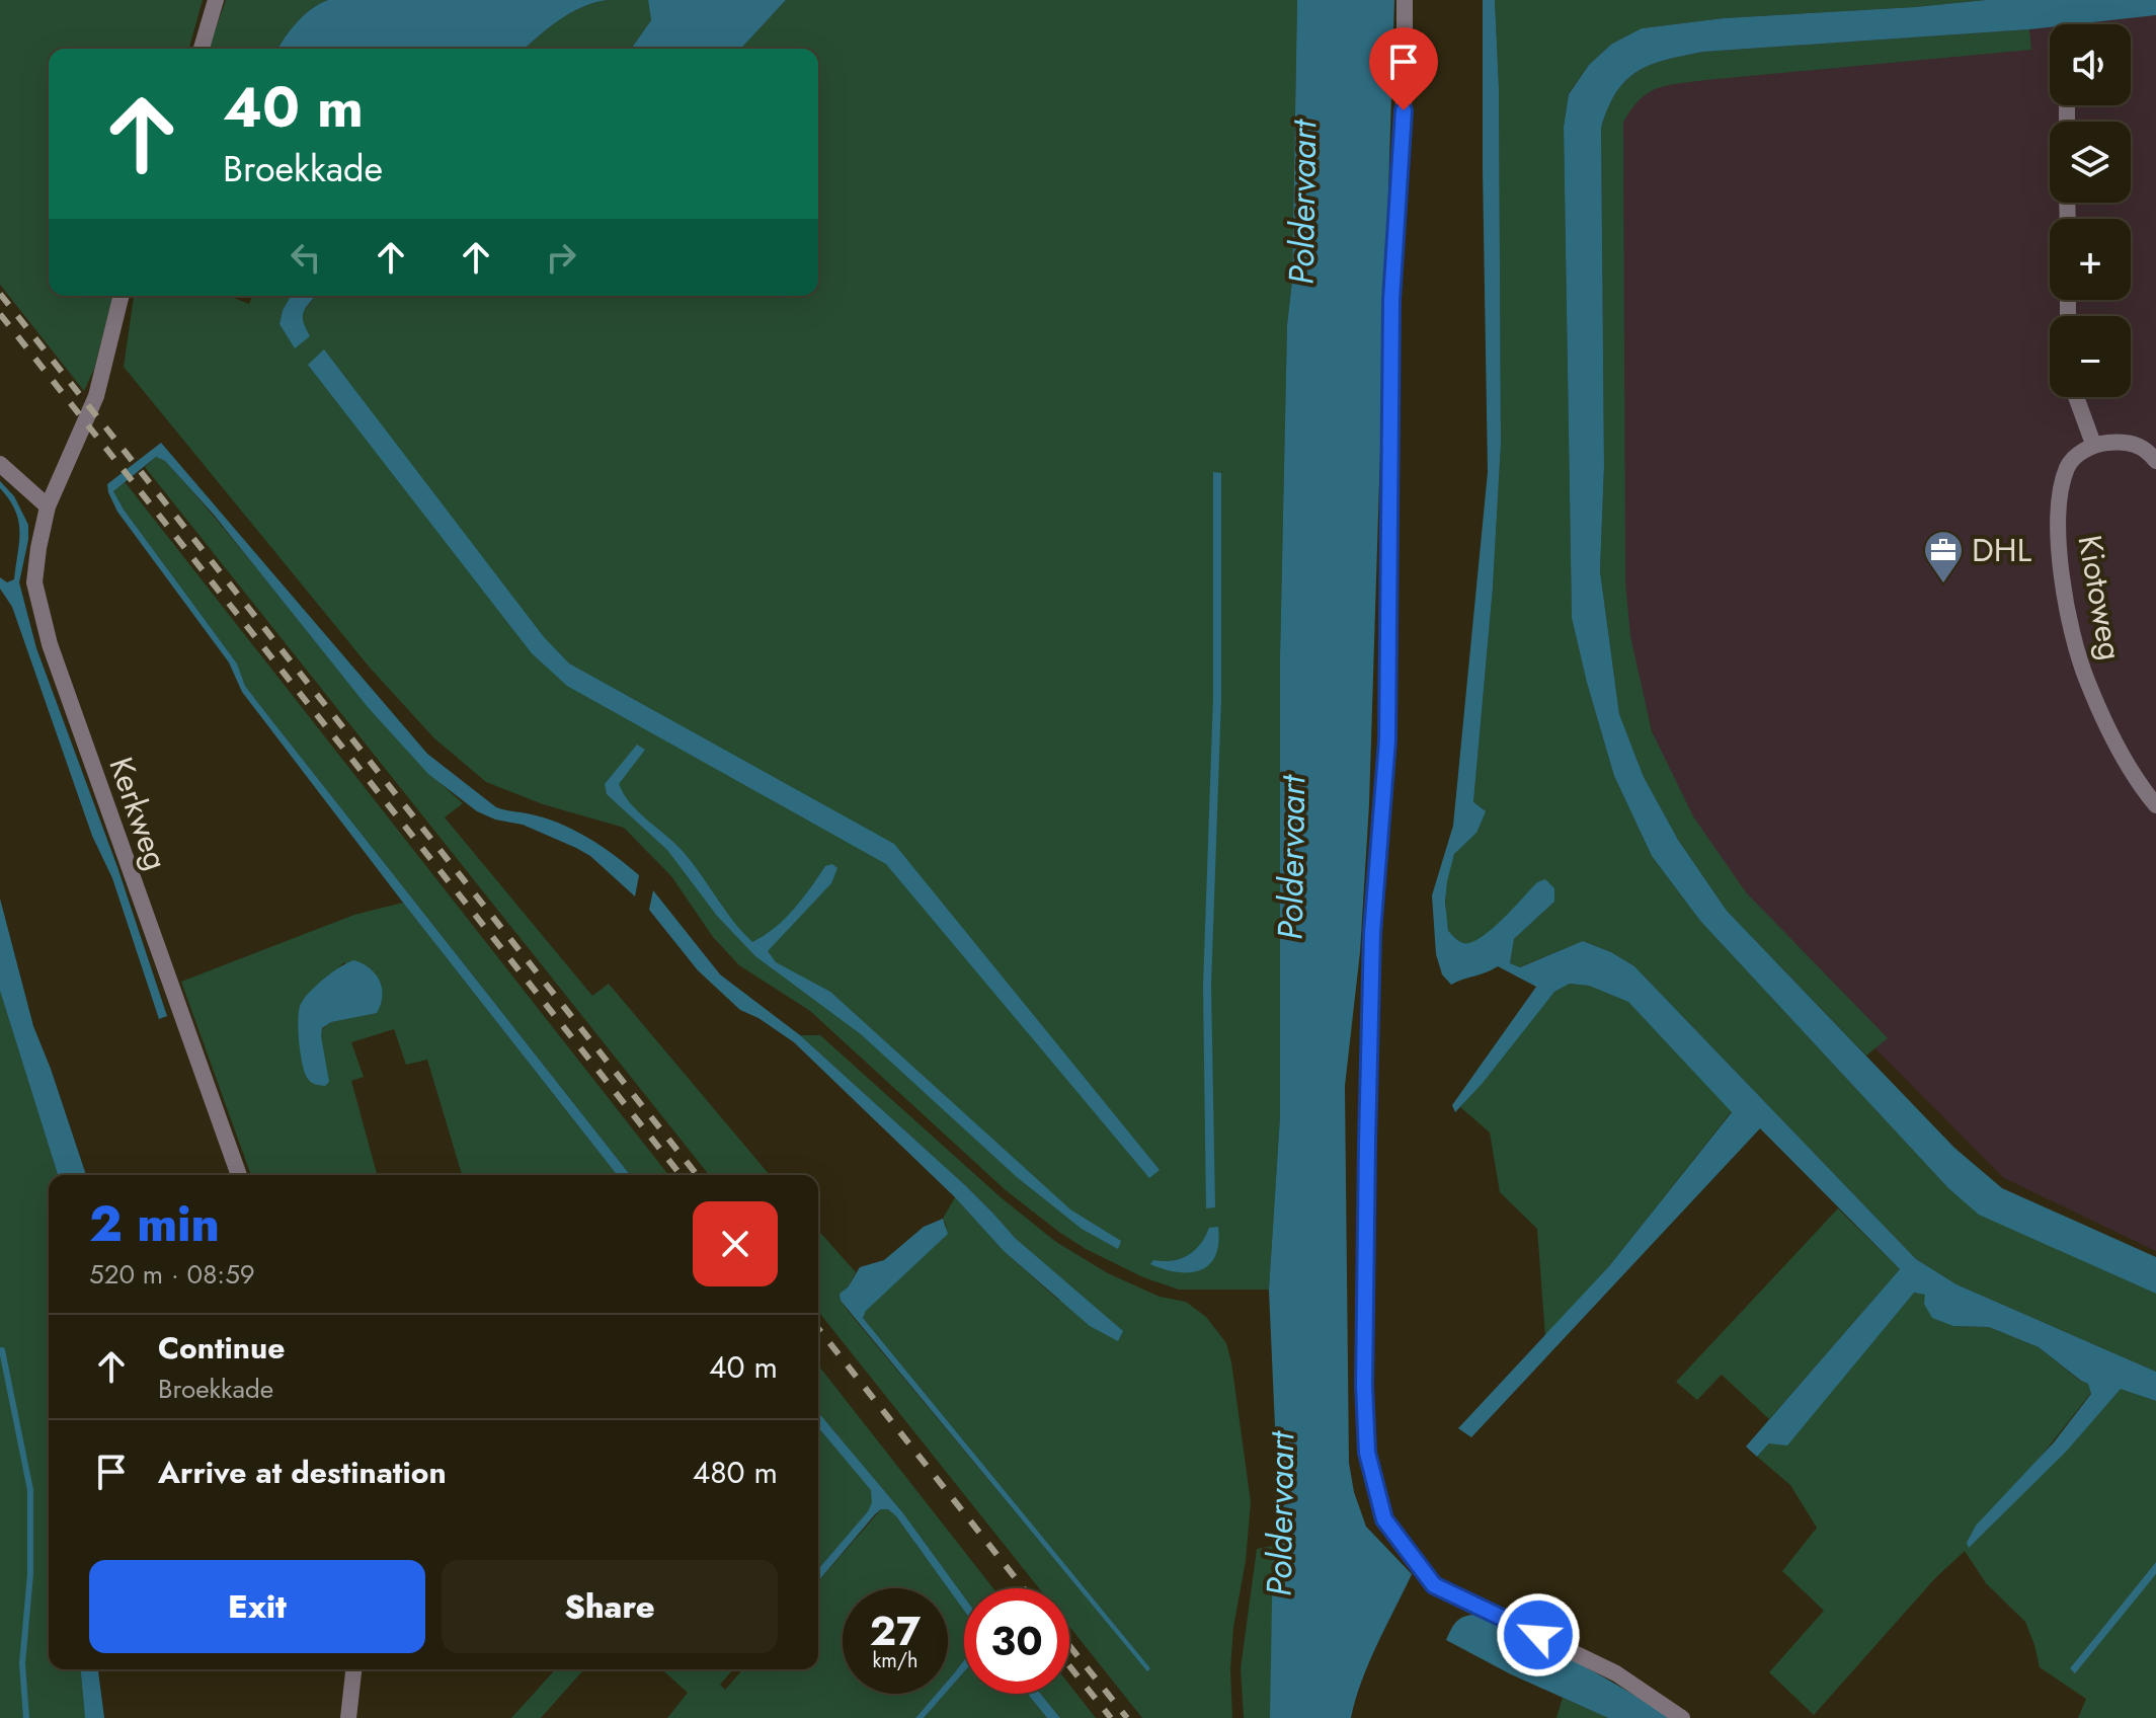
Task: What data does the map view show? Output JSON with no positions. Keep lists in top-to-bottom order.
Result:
{
  "streets": {
    "street": ["Kiotoweg", "Kerkweg"]
  },
  "water": ["Poldervaart"],
  "places": {
    "office": ["DHL"]
  },
  "page": {
    "map_buttons": ["+", "−"],
    "turn": ["40 m", "Broekkade"],
    "heading": ["2 min", "520 m · 08:59"],
    "list": [
      {
        "name": "Continue",
        "note": "Broekkade",
        "value": "40 m"
      },
      {
        "name": "Arrive at destination",
        "value": "480 m"
      }
    ],
    "buttons": ["Exit", "Share"],
    "speed": "27 km/h",
    "limit": "30"
  }
}
